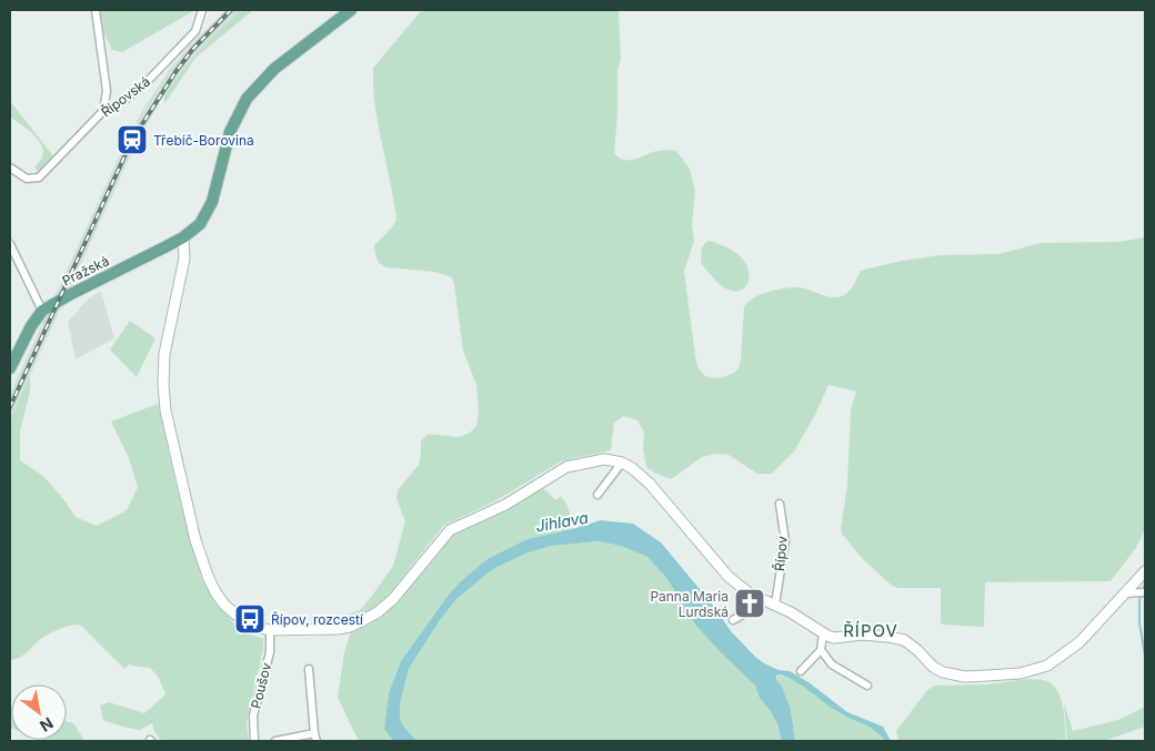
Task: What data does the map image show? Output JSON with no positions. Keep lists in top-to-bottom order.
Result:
{
  "streets": {
    "main road": ["Pražská"],
    "street": ["Řípovská", "Řípov", "Poušov"]
  },
  "districts": ["ŘÍPOV"],
  "water": ["Jihlava"],
  "places": {
    "station": ["Třebíč-Borovina"],
    "church": ["Panna Maria Lurdská"],
    "bus stop": ["Řípov, rozcestí"]
  },
  "north": "bottom right"
}
